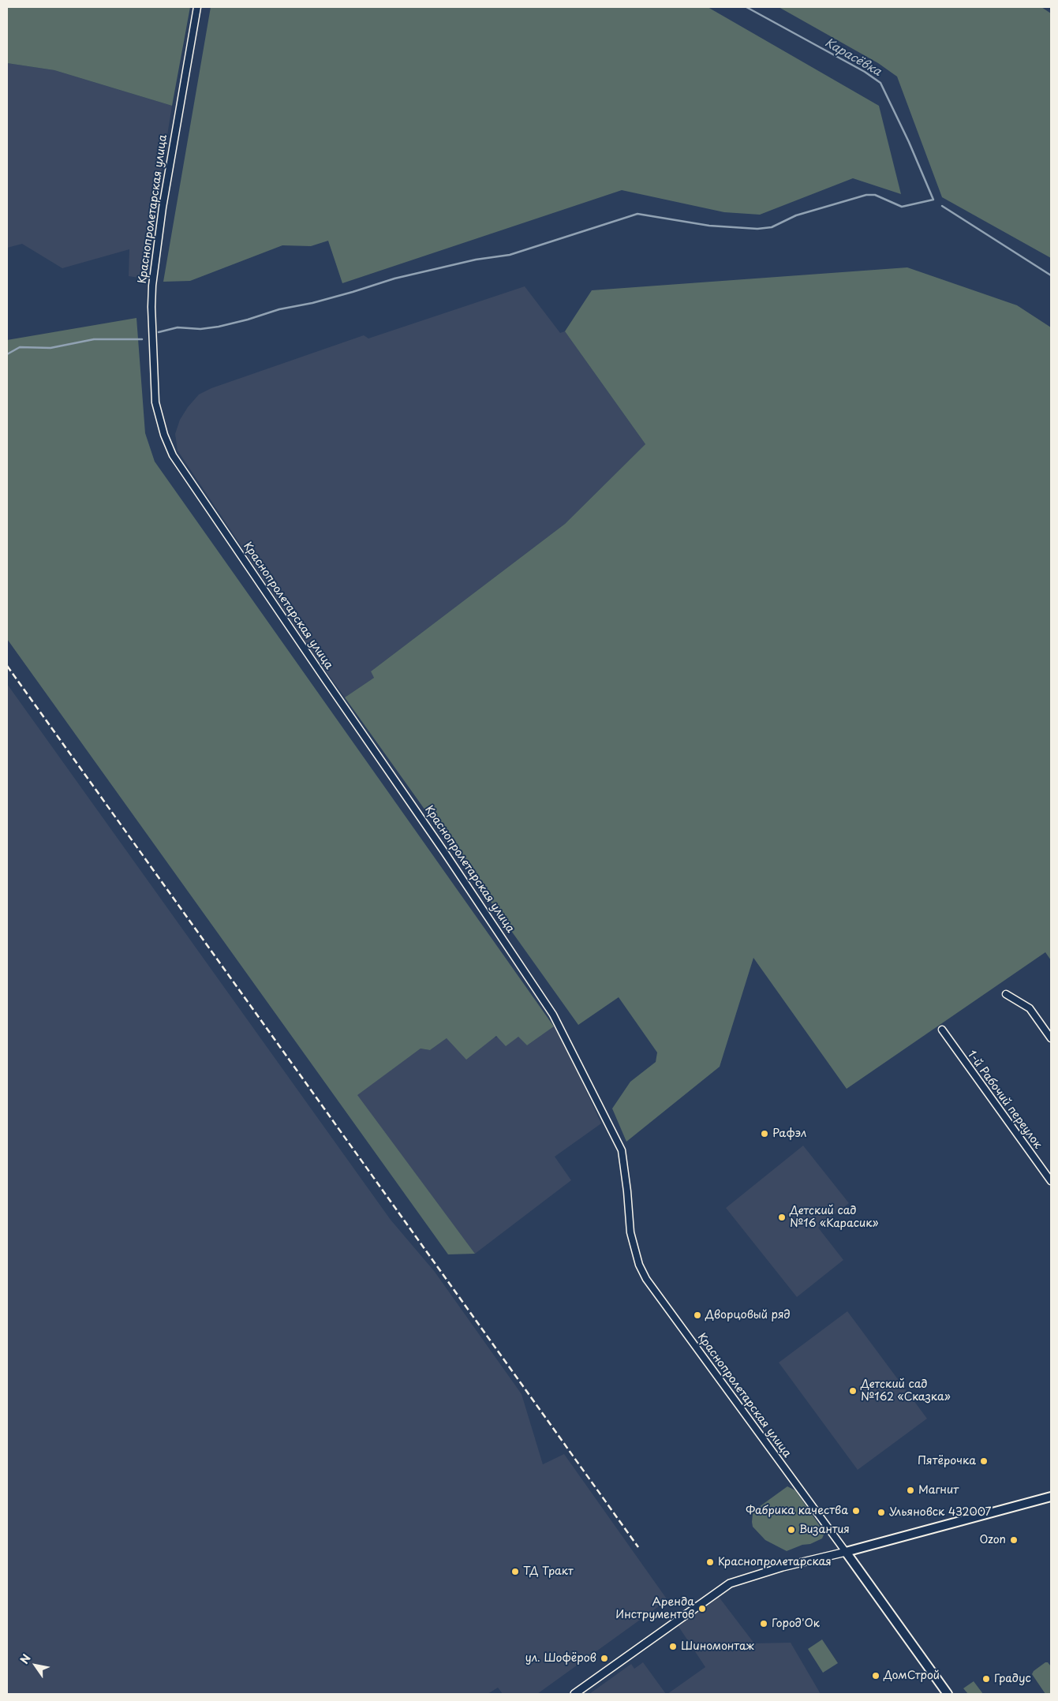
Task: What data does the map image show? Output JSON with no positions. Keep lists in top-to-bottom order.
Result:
{
  "streets": {
    "main road": ["Краснопролетарская улица"],
    "street": ["1-й Рабочий переулок"]
  },
  "water": ["Карасёвка"],
  "places": [
    "Рафэл",
    "Детский сад №16 «Карасик»",
    "Дворцовый ряд",
    "Детский сад №162 «Сказка»",
    "Пятёрочка",
    "Магнит",
    "Фабрика качества",
    "Ульяновск 432007",
    "Византия",
    "Ozon",
    "Краснопролетарская",
    "ТД Тракт",
    "Аренда Инструментов",
    "Город'Ок",
    "Шиномонтаж",
    "ул. Шофёров",
    "ДомСтрой",
    "Градус"
  ],
  "north": "top left"
}
